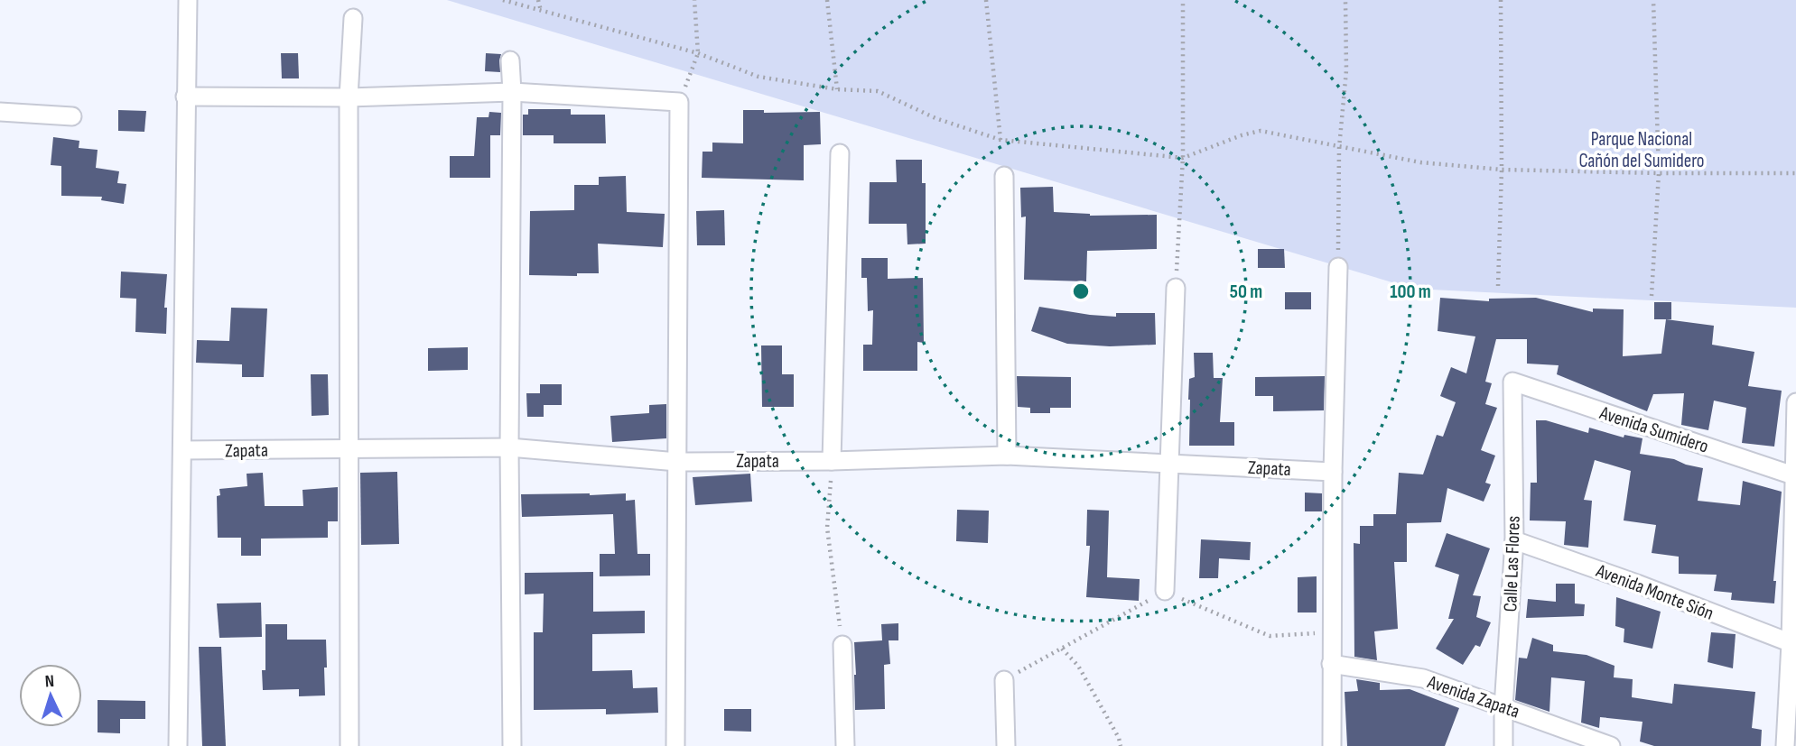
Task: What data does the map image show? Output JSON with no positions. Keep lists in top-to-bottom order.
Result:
{
  "streets": {
    "street": [
      "Avenida Sumidero",
      "Zapata",
      "Calle Las Flores",
      "Avenida Monte Sión",
      "Avenida Zapata"
    ]
  },
  "crossings": [
    ["Avenida Sumidero", "Calle Las Flores"],
    ["Calle Las Flores", "Avenida Monte Sión"],
    ["Calle Las Flores", "Avenida Zapata"]
  ],
  "parks": ["Parque Nacional Cañón del Sumidero"],
  "north": "top",
  "rings": ["50 m", "100 m"]
}
